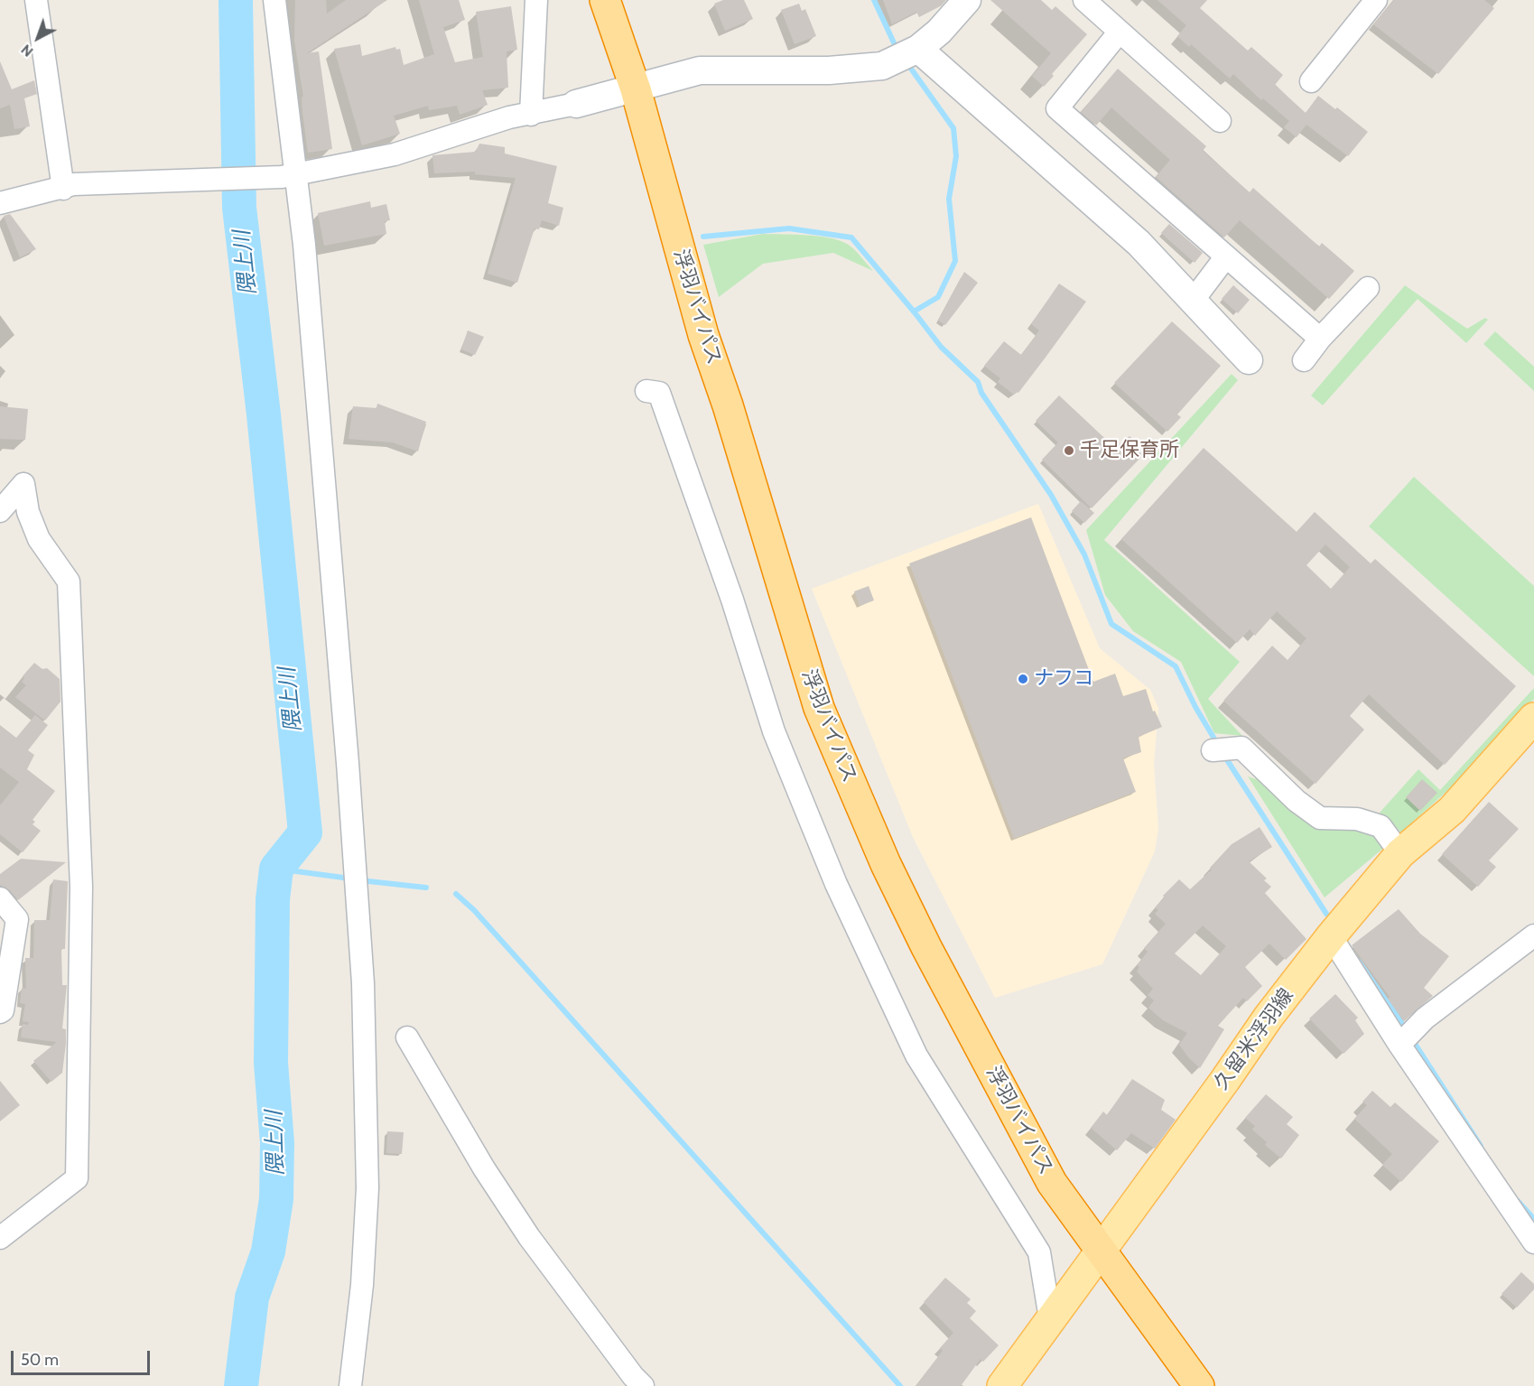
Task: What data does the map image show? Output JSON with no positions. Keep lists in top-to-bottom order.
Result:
{
  "streets": {
    "highway": ["浮羽バイパス"],
    "main road": ["久留米浮羽線"]
  },
  "crossings": [
    ["浮羽バイパス", "久留米浮羽線"]
  ],
  "water": ["隈上川"],
  "places": ["千足保育所", "ナフコ"],
  "scale_bar": "50 m",
  "north": "bottom left"
}
